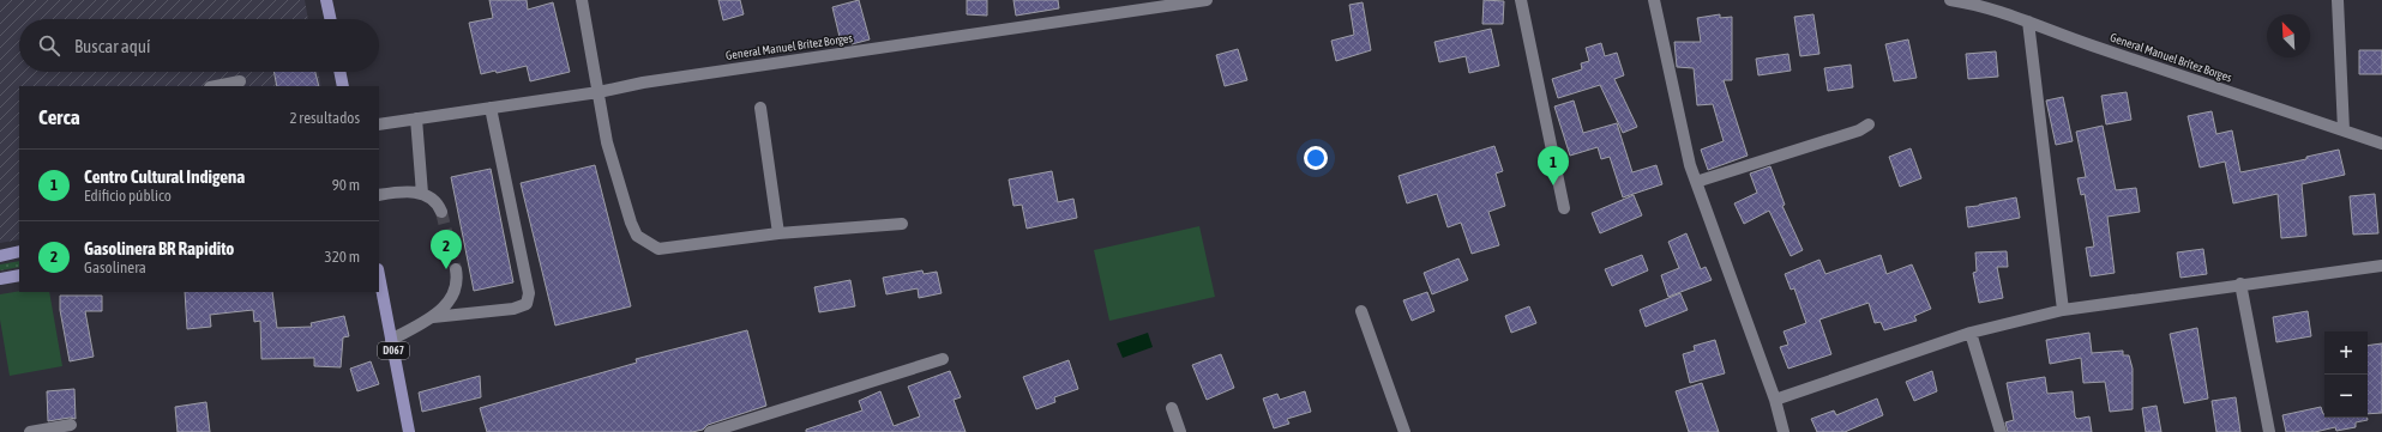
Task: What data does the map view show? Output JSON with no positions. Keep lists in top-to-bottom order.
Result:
{
  "streets": {
    "main road": ["D067"],
    "street": ["General Manuel Brítez Borges"]
  },
  "north": "top left",
  "page": {
    "search": "Buscar aquí",
    "heading": ["Cerca", "2 resultados"],
    "pins": ["1", "2"],
    "list": [
      {
        "mark": "1",
        "name": "Centro Cultural Indigena",
        "note": "Edificio público",
        "value": "90 m"
      },
      {
        "mark": "2",
        "name": "Gasolinera BR Rapidito",
        "note": "Gasolinera",
        "value": "320 m"
      }
    ],
    "map_buttons": ["+", "−"]
  }
}
